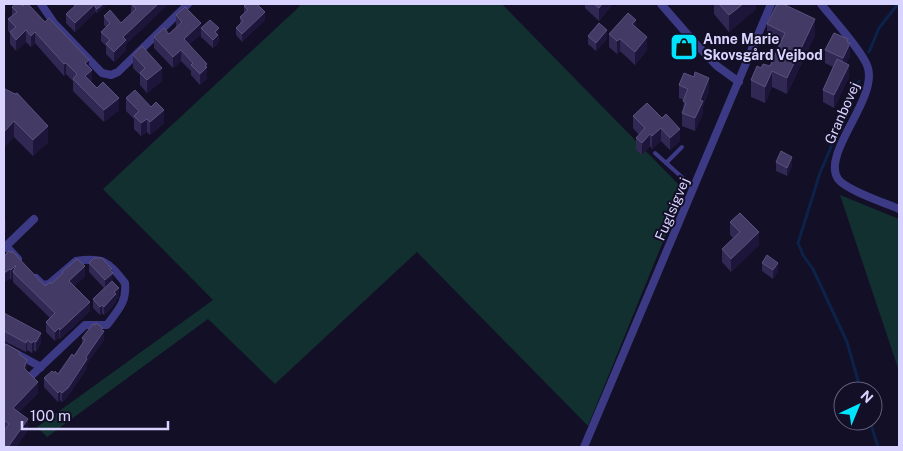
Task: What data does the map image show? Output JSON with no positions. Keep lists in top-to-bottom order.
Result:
{
  "streets": {
    "street": ["Granbovej", "Fuglsigvej"]
  },
  "places": {
    "shop": ["Anne Marie Skovsgård Vejbod"]
  },
  "scale_bar": "100 m",
  "north": "top right"
}
